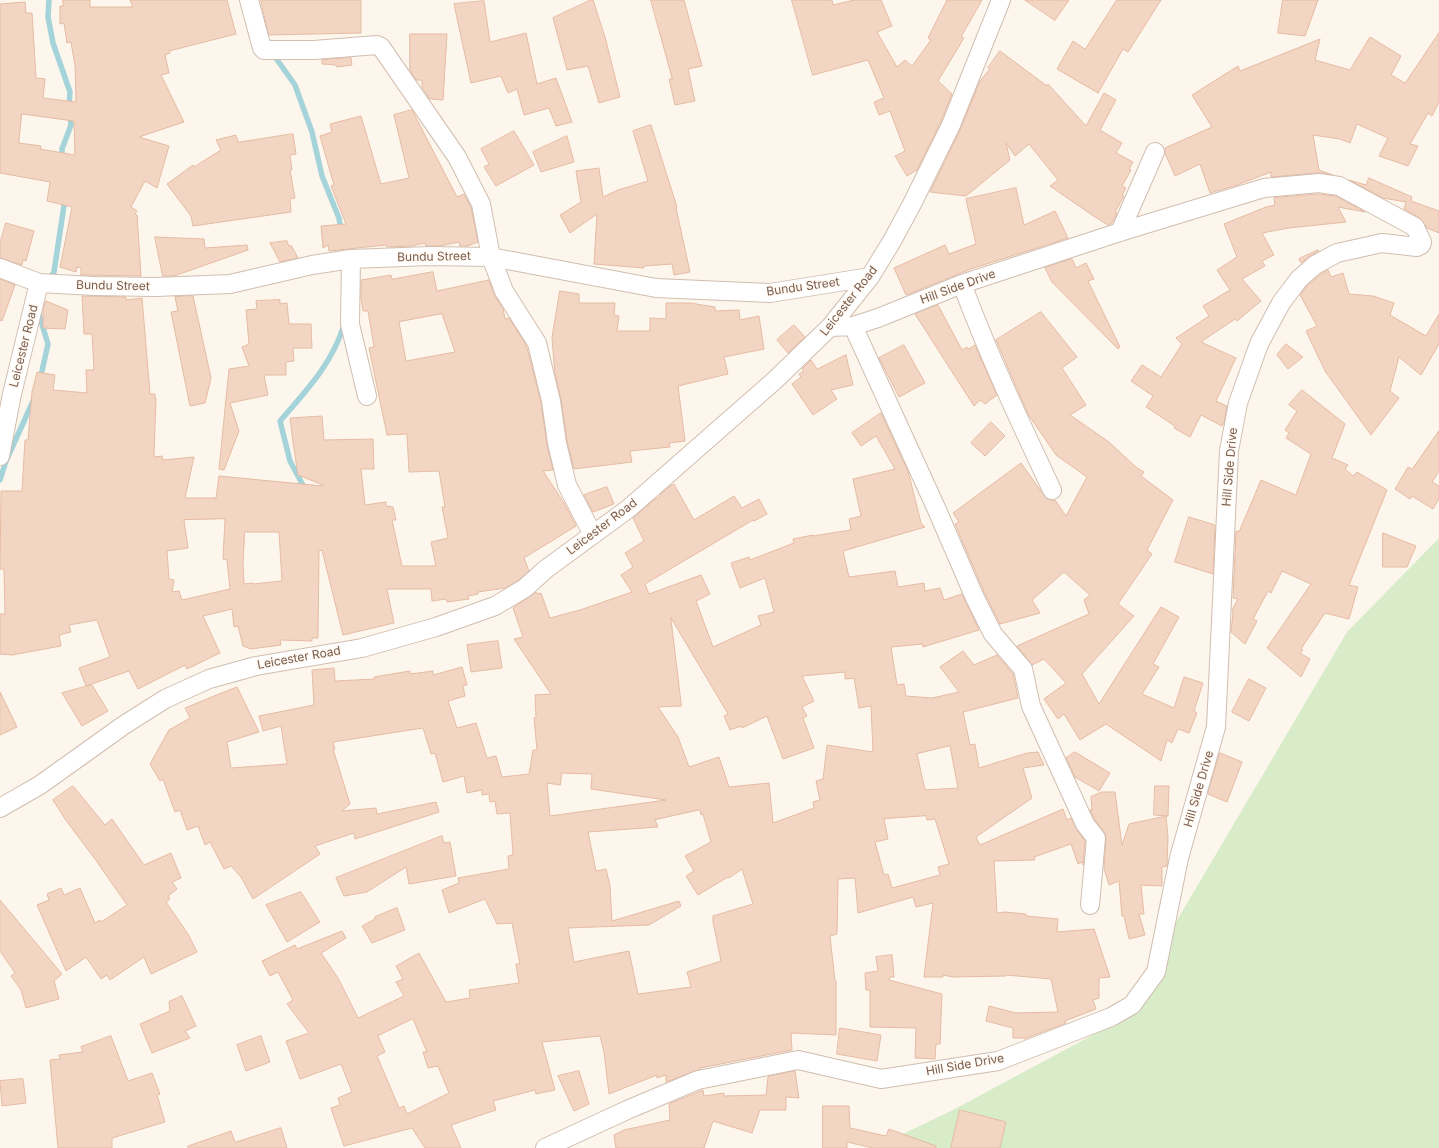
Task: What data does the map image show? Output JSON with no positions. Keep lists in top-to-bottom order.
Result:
{
  "streets": {
    "street": ["Bundu Street", "Hill Side Drive", "Leicester Road"]
  },
  "crossings": [
    ["Bundu Street", "Leicester Road"],
    ["Hill Side Drive", "Leicester Road"]
  ]
}
